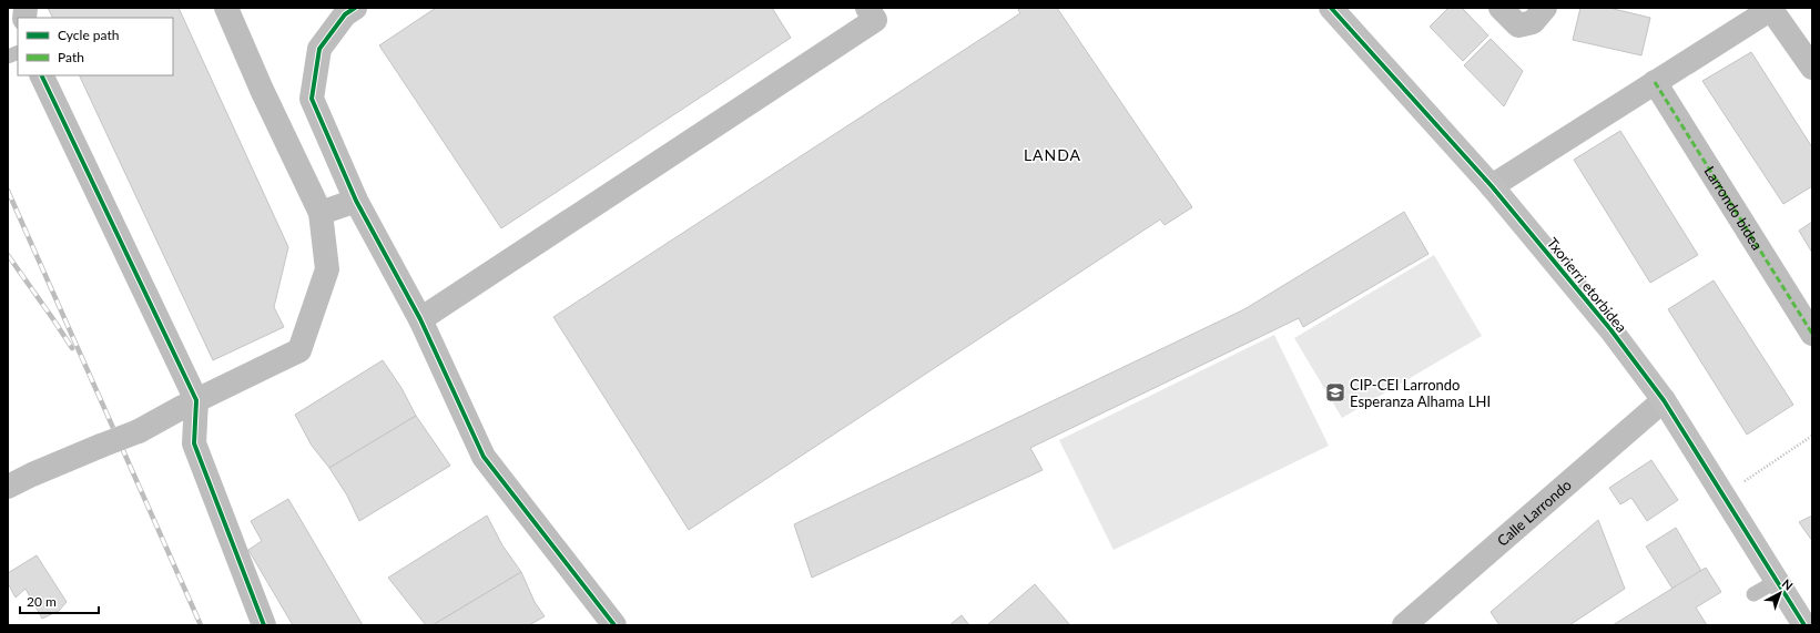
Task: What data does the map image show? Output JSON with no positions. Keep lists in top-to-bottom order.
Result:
{
  "streets": {
    "street": ["Larrondo bidea", "Txorierri etorbidea", "Calle Larrondo"]
  },
  "crossings": [
    ["Txorierri etorbidea", "Calle Larrondo"]
  ],
  "districts": ["LANDA"],
  "places": {
    "school or university": ["CIP-CEI Larrondo Esperanza Alhama LHI"]
  },
  "legend": ["Cycle path", "Path"],
  "scale_bar": "20 m",
  "north": "top right"
}
